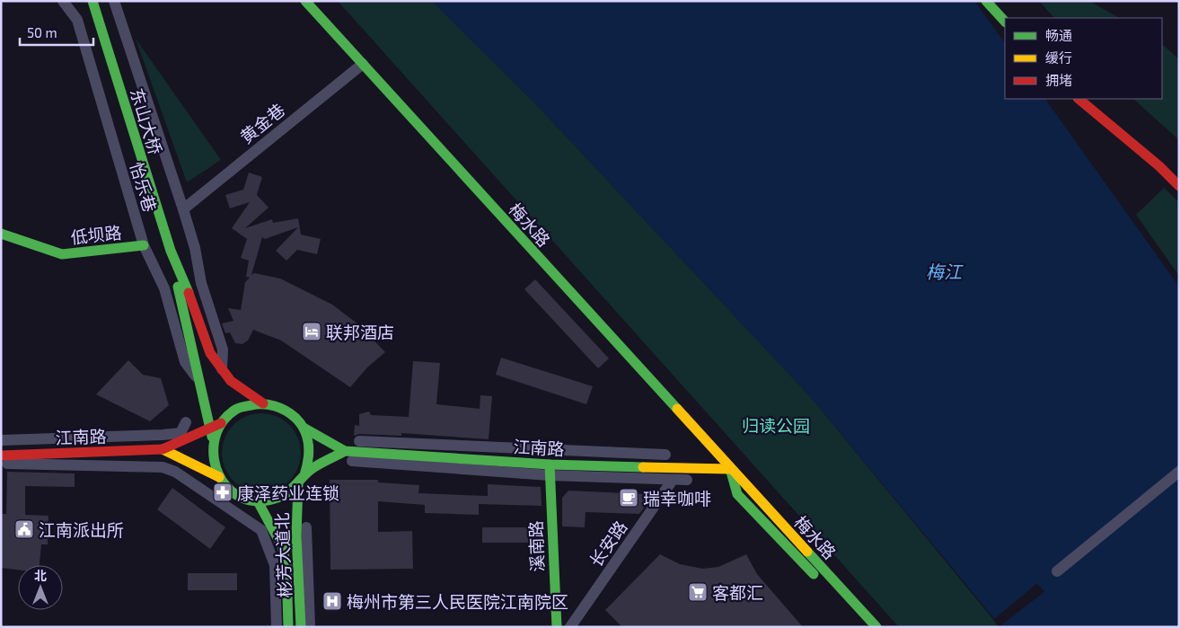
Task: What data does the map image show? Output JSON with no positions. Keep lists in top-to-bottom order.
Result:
{
  "streets": {
    "main road": [
      "东山大桥",
      "梅水路",
      "低坝路",
      "江南路",
      "溪南路",
      "彬芳大道北"
    ],
    "street": ["黄金巷", "怡乐巷", "长安路"]
  },
  "crossings": [
    ["黄金巷", "梅水路"],
    ["怡乐巷", "低坝路"],
    ["梅水路", "江南路"],
    ["江南路", "溪南路"],
    ["江南路", "彬芳大道北"]
  ],
  "water": ["梅江"],
  "parks": ["归读公园"],
  "places": {
    "hotel": ["联邦酒店"],
    "pharmacy": ["康泽药业连锁"],
    "cafe": ["瑞幸咖啡"],
    "public building": ["江南派出所"],
    "supermarket": ["客都汇"],
    "hospital": ["梅州市第三人民医院江南院区"]
  },
  "legend": ["畅通", "缓行", "拥堵"],
  "scale_bar": "50 m",
  "north": "top"
}
